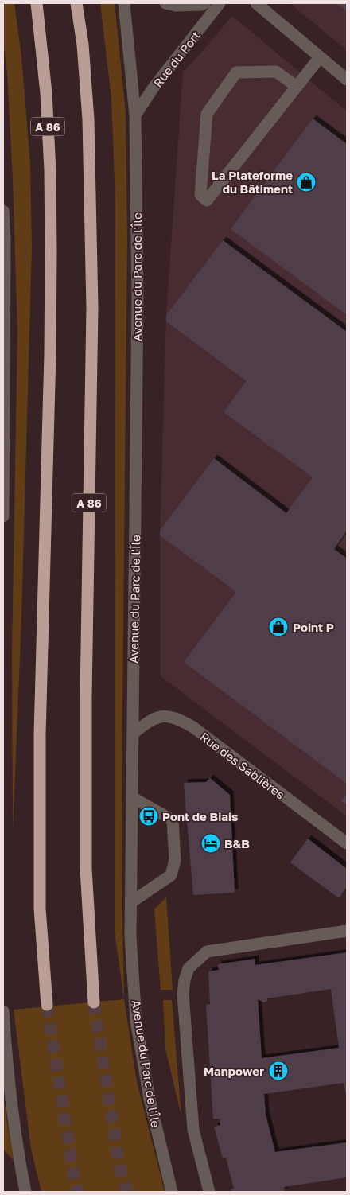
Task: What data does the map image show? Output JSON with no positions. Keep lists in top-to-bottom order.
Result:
{
  "streets": {
    "highway": ["A 86"],
    "street": ["Rue du Port", "Avenue du Parc de l'Île", "Rue des Sablières"]
  },
  "crossings": [
    ["Rue du Port", "Avenue du Parc de l'Île"],
    ["Avenue du Parc de l'Île", "Rue des Sablières"]
  ],
  "places": {
    "shop": ["La Plateforme du Bâtiment", "Point P"],
    "bus stop": ["Pont de Biais"],
    "hotel": ["B&B"],
    "building": ["Manpower"]
  }
}
